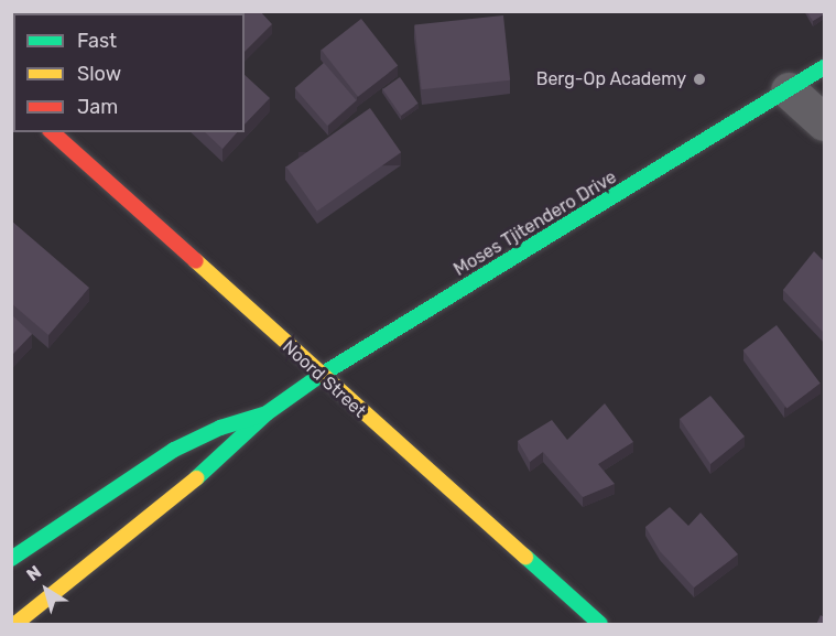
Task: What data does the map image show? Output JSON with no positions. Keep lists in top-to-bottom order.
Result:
{
  "streets": {
    "main road": ["Moses Tjitendero Drive", "Noord Street"]
  },
  "crossings": [
    ["Moses Tjitendero Drive", "Noord Street"]
  ],
  "places": ["Berg-Op Academy"],
  "legend": ["Fast", "Slow", "Jam"],
  "north": "top left"
}
